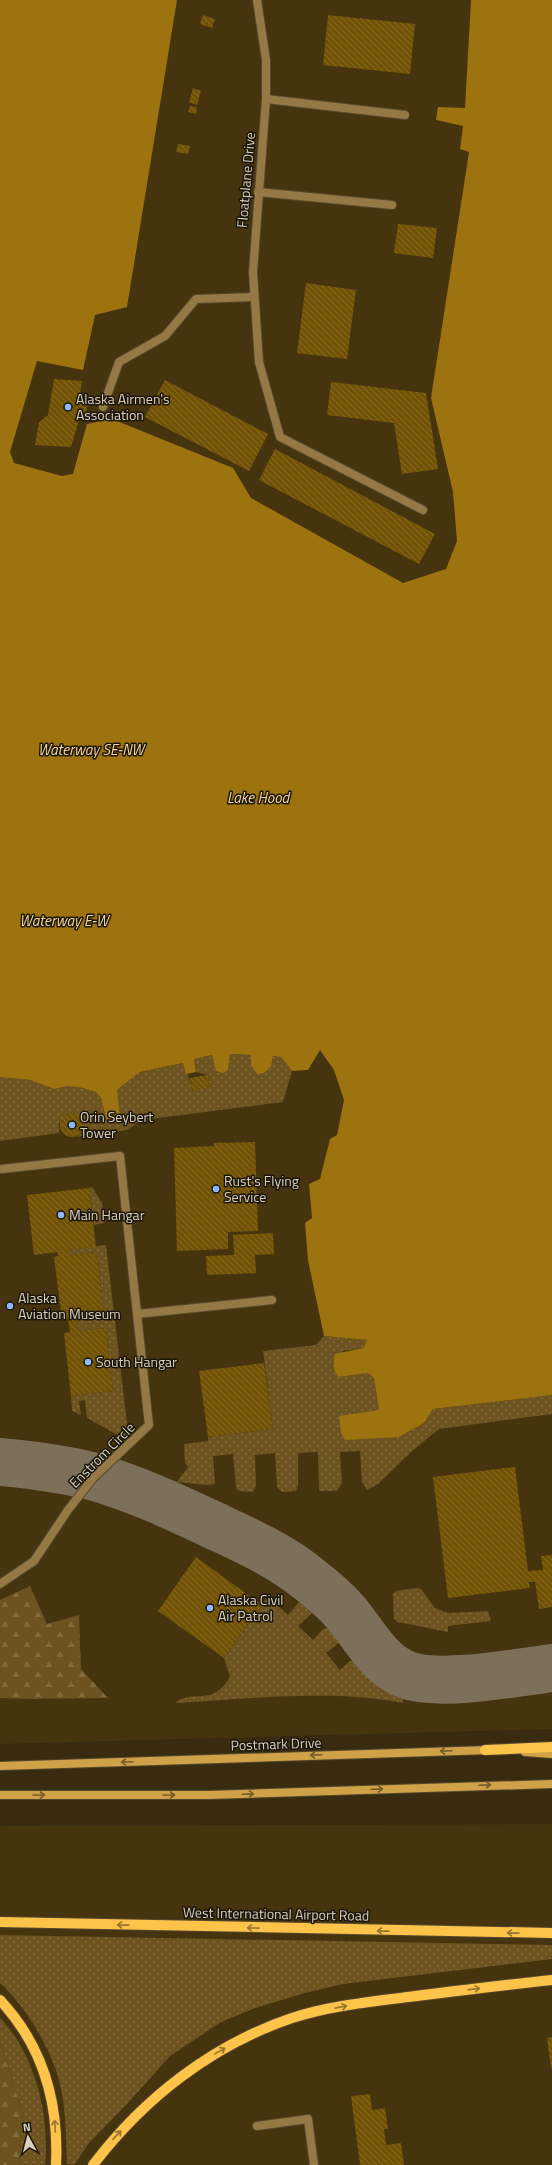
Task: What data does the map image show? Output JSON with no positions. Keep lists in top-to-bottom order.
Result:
{
  "streets": {
    "main road": ["West International Airport Road"],
    "street": ["Floatplane Drive", "Enstrom Circle", "Postmark Drive"]
  },
  "one_way": ["West International Airport Road"],
  "water": ["Waterway SE-NW", "Lake Hood", "Waterway E-W"],
  "places": [
    "Alaska Airmen's Association",
    "Orin Seybert Tower",
    "Rust's Flying Service",
    "Main Hangar",
    "Alaska Aviation Museum",
    "South Hangar",
    "Alaska Civil Air Patrol"
  ],
  "north": "top"
}
